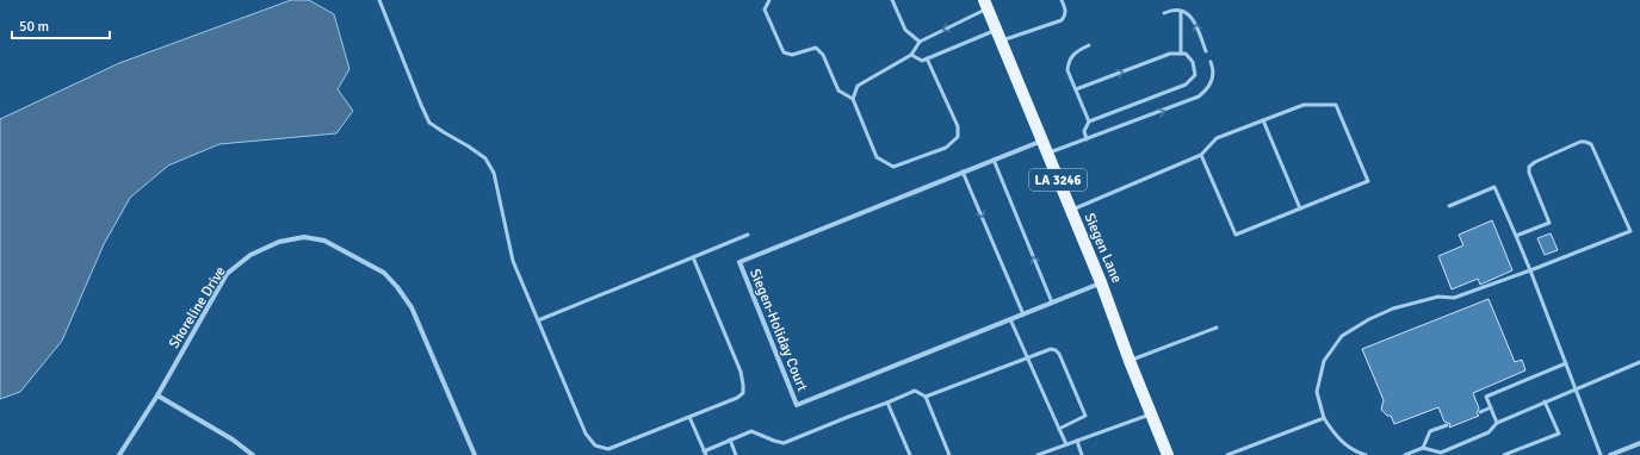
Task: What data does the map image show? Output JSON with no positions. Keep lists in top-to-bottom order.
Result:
{
  "streets": {
    "main road": ["LA 3246", "Siegen Lane"],
    "street": ["Shoreline Drive", "Siegen-Holiday Court"]
  },
  "crossings": [
    ["Siegen Lane", "Siegen-Holiday Court"]
  ],
  "scale_bar": "50 m"
}
